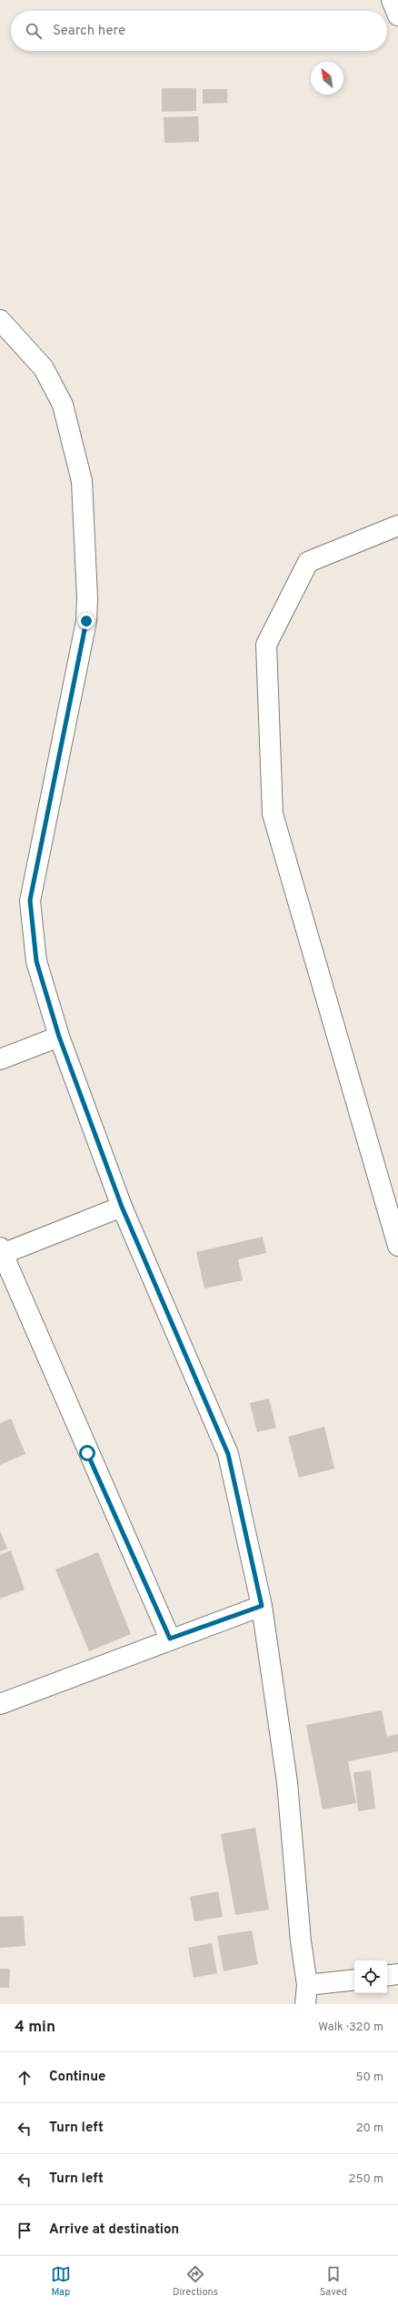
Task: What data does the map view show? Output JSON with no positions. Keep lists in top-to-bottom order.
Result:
{
  "north": "top left",
  "page": {
    "search": "Search here",
    "heading": ["4 min", "Walk · 320 m"],
    "list": [
      ["Continue", "50 m"],
      ["Turn left", "20 m"],
      ["Turn left", "250 m"],
      "Arrive at destination"
    ],
    "nav": ["Map", "Directions", "Saved"]
  }
}
